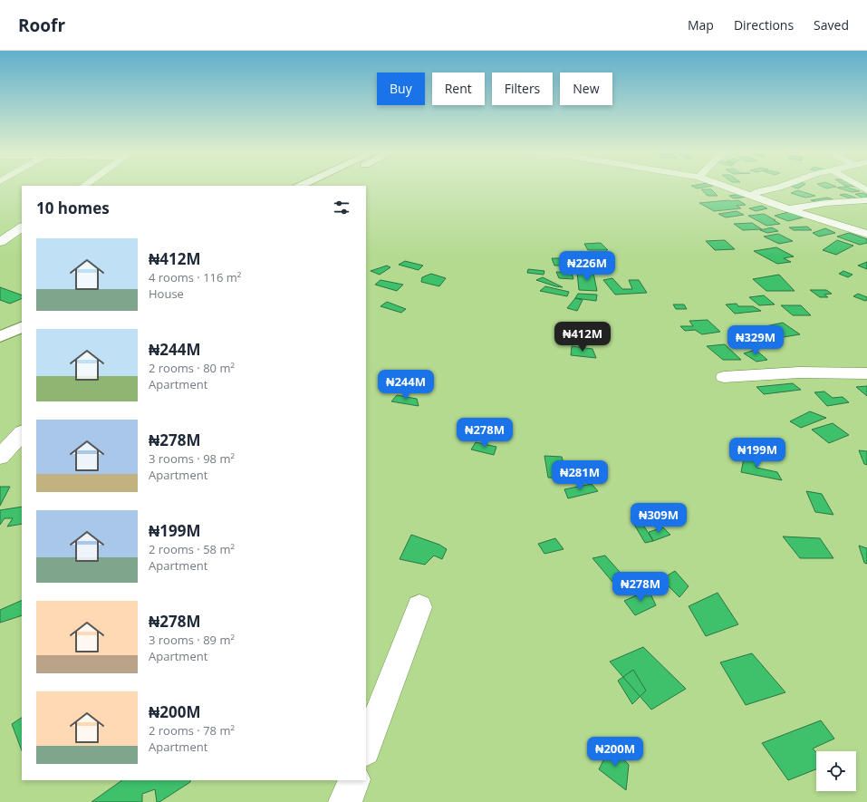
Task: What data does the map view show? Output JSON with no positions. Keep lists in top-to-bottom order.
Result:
{
  "page": {
    "header": "Roofr",
    "nav": ["Map", "Directions", "Saved"],
    "chip": [
      "Buy",
      "Rent",
      "Filters",
      "New"
    ],
    "heading": "10 homes",
    "list": [
      {
        "name": "₦412M",
        "note": "4 rooms · 116 m² · House"
      },
      {
        "name": "₦244M",
        "note": "2 rooms · 80 m² · Apartment"
      },
      {
        "name": "₦278M",
        "note": "3 rooms · 98 m² · Apartment"
      },
      {
        "name": "₦199M",
        "note": "2 rooms · 58 m² · Apartment"
      },
      {
        "name": "₦278M",
        "note": "3 rooms · 89 m² · Apartment"
      },
      {
        "name": "₦200M",
        "note": "2 rooms · 78 m² · Apartment"
      }
    ],
    "price": [
      "₦226M",
      "₦412M",
      "₦329M",
      "₦244M",
      "₦278M",
      "₦199M",
      "₦281M",
      "₦309M",
      "₦278M",
      "₦200M"
    ]
  }
}
